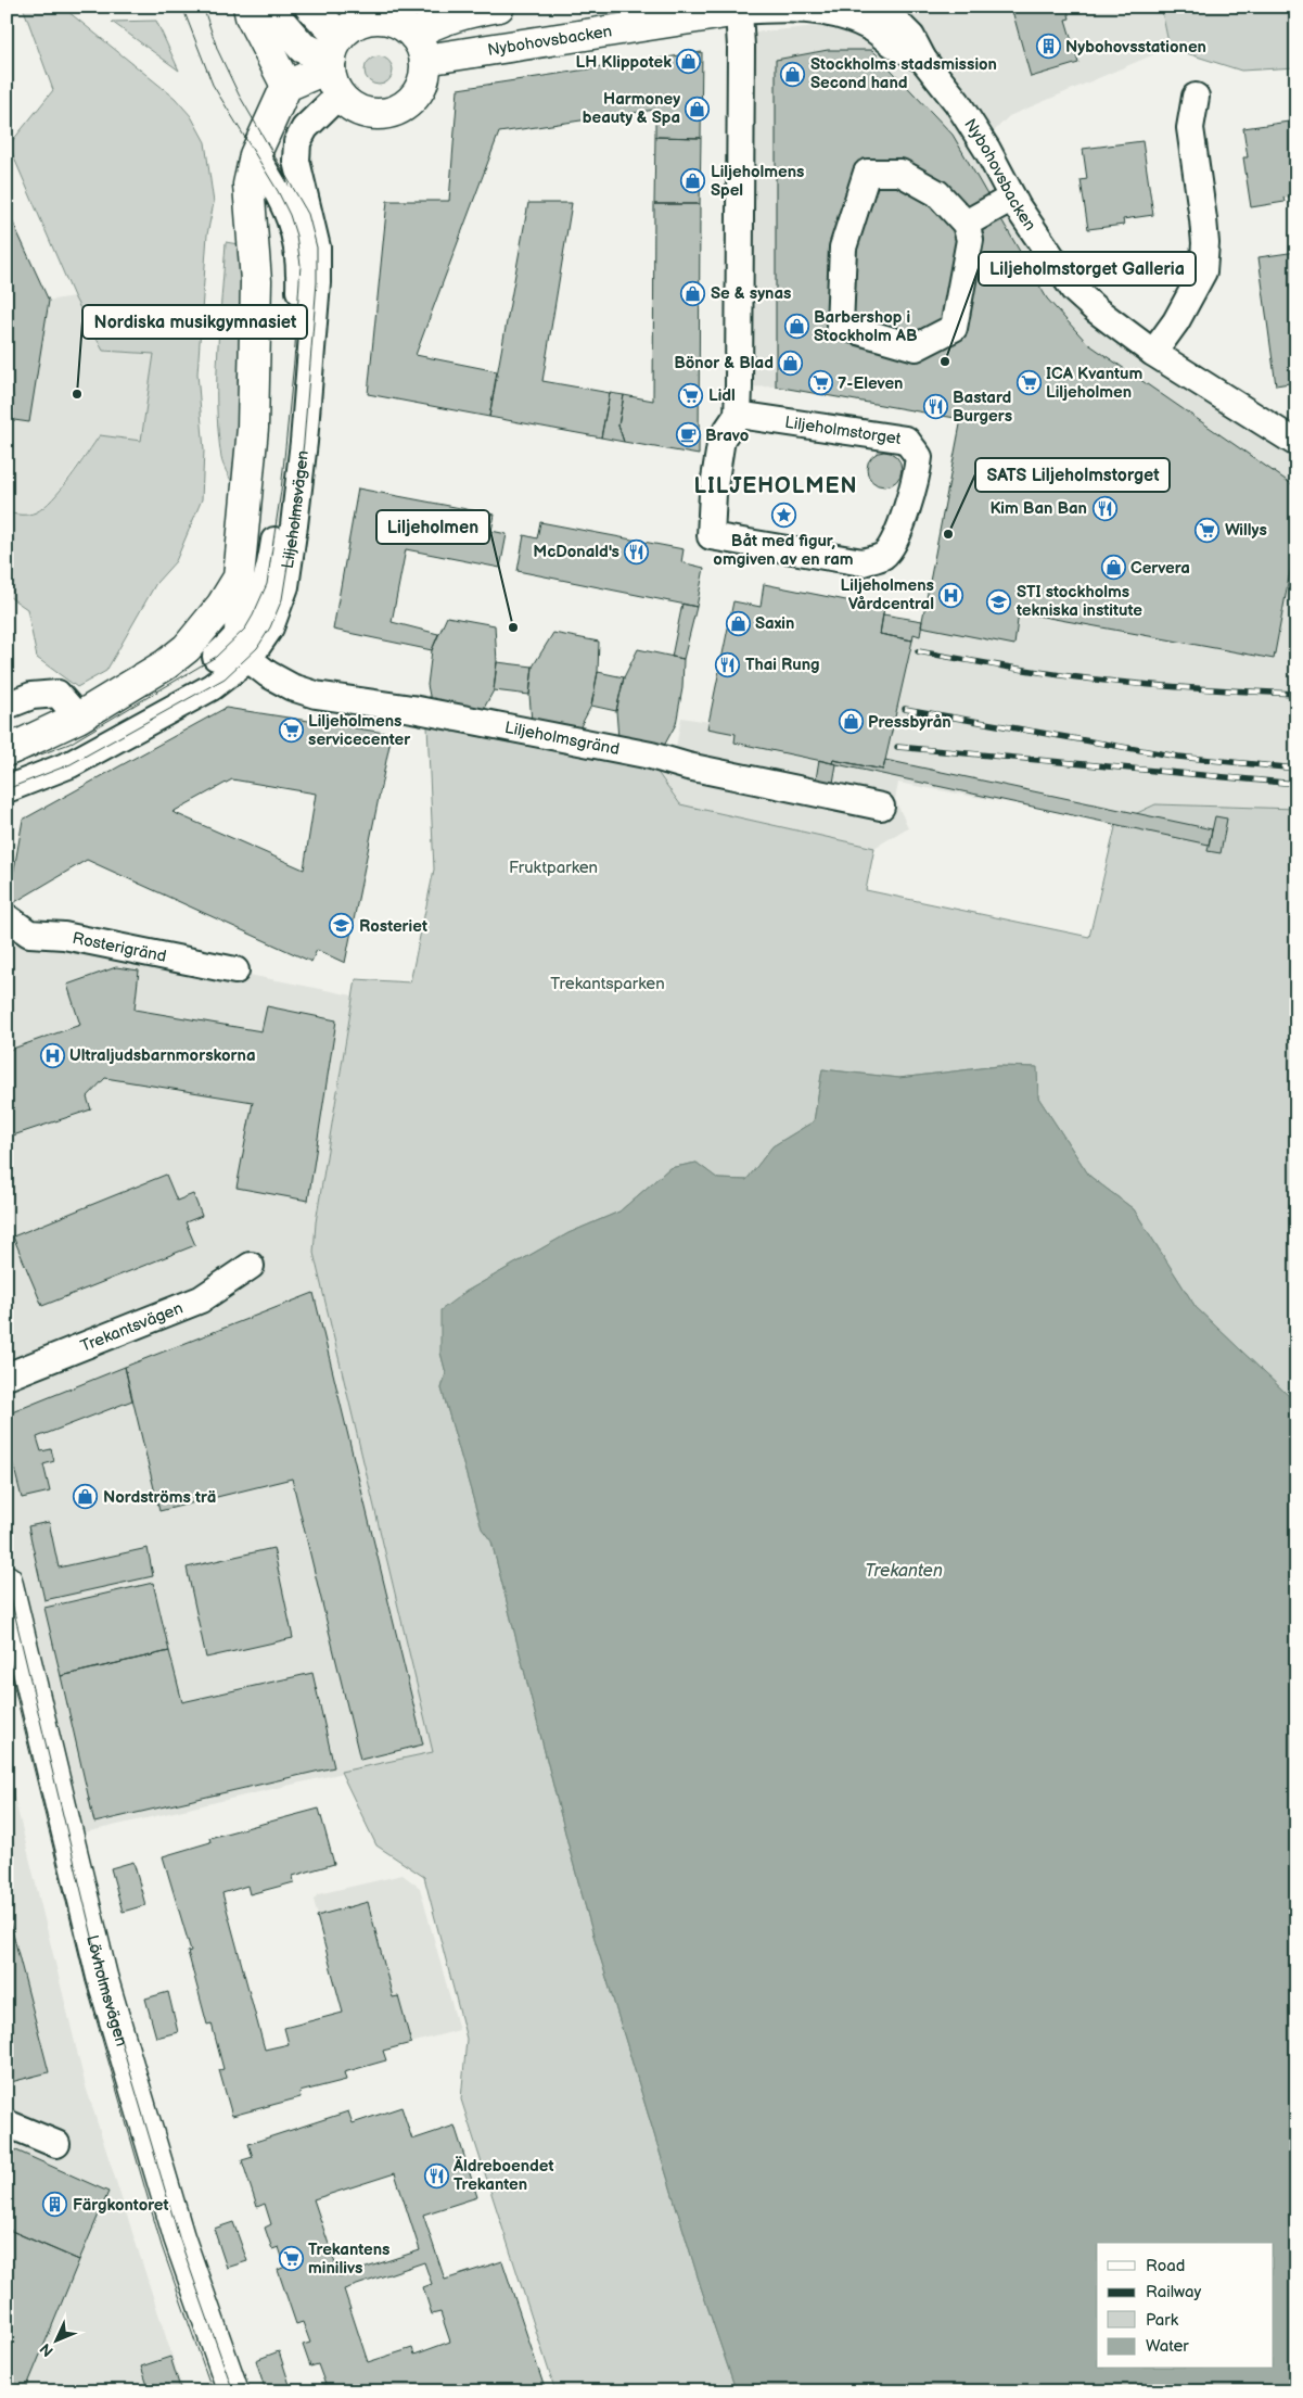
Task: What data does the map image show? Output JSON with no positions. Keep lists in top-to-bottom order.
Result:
{
  "streets": {
    "street": [
      "Nybohovsbacken",
      "Liljeholmstorget",
      "Liljeholmsvägen",
      "Liljeholmsgränd",
      "Rosterigränd",
      "Trekantsvägen",
      "Lövholmsvägen"
    ]
  },
  "crossings": [
    ["Nybohovsbacken", "Liljeholmsvägen"],
    ["Liljeholmsvägen", "Liljeholmsgränd"]
  ],
  "districts": ["LILJEHOLMEN"],
  "water": ["Trekanten"],
  "parks": ["Fruktparken", "Trekantsparken"],
  "places": {
    "building": ["Nybohovsstationen", "Färgkontoret"],
    "shop": [
      "LH Klippotek",
      "Stockholms stadsmission Second hand",
      "Harmoney beauty & Spa",
      "Liljeholmens Spel",
      "Se & synas",
      "Barbershop i Stockholm AB",
      "Bönor & Blad",
      "Cervera",
      "Saxin",
      "Pressbyrån",
      "Nordströms trä"
    ],
    "other": [
      "Liljeholmstorget Galleria",
      "Nordiska musikgymnasiet",
      "SATS Liljeholmstorget",
      "Liljeholmen"
    ],
    "supermarket": [
      "7-Eleven",
      "ICA Kvantum Liljeholmen",
      "Lidl",
      "Willys",
      "Liljeholmens servicecenter",
      "Trekantens minilivs"
    ],
    "restaurant": [
      "Bastard Burgers",
      "Kim Ban Ban",
      "McDonald's",
      "Thai Rung",
      "Äldreboendet Trekanten"
    ],
    "cafe": ["Bravo"],
    "place": ["Båt med figur, omgiven av en ram"],
    "hospital": ["Liljeholmens Vårdcentral", "Ultraljudsbarnmorskorna"],
    "school or university": ["STI stockholms tekniska institute", "Rosteriet"]
  },
  "legend": [
    "Road",
    "Railway",
    "Park",
    "Water"
  ],
  "north": "bottom left"
}
